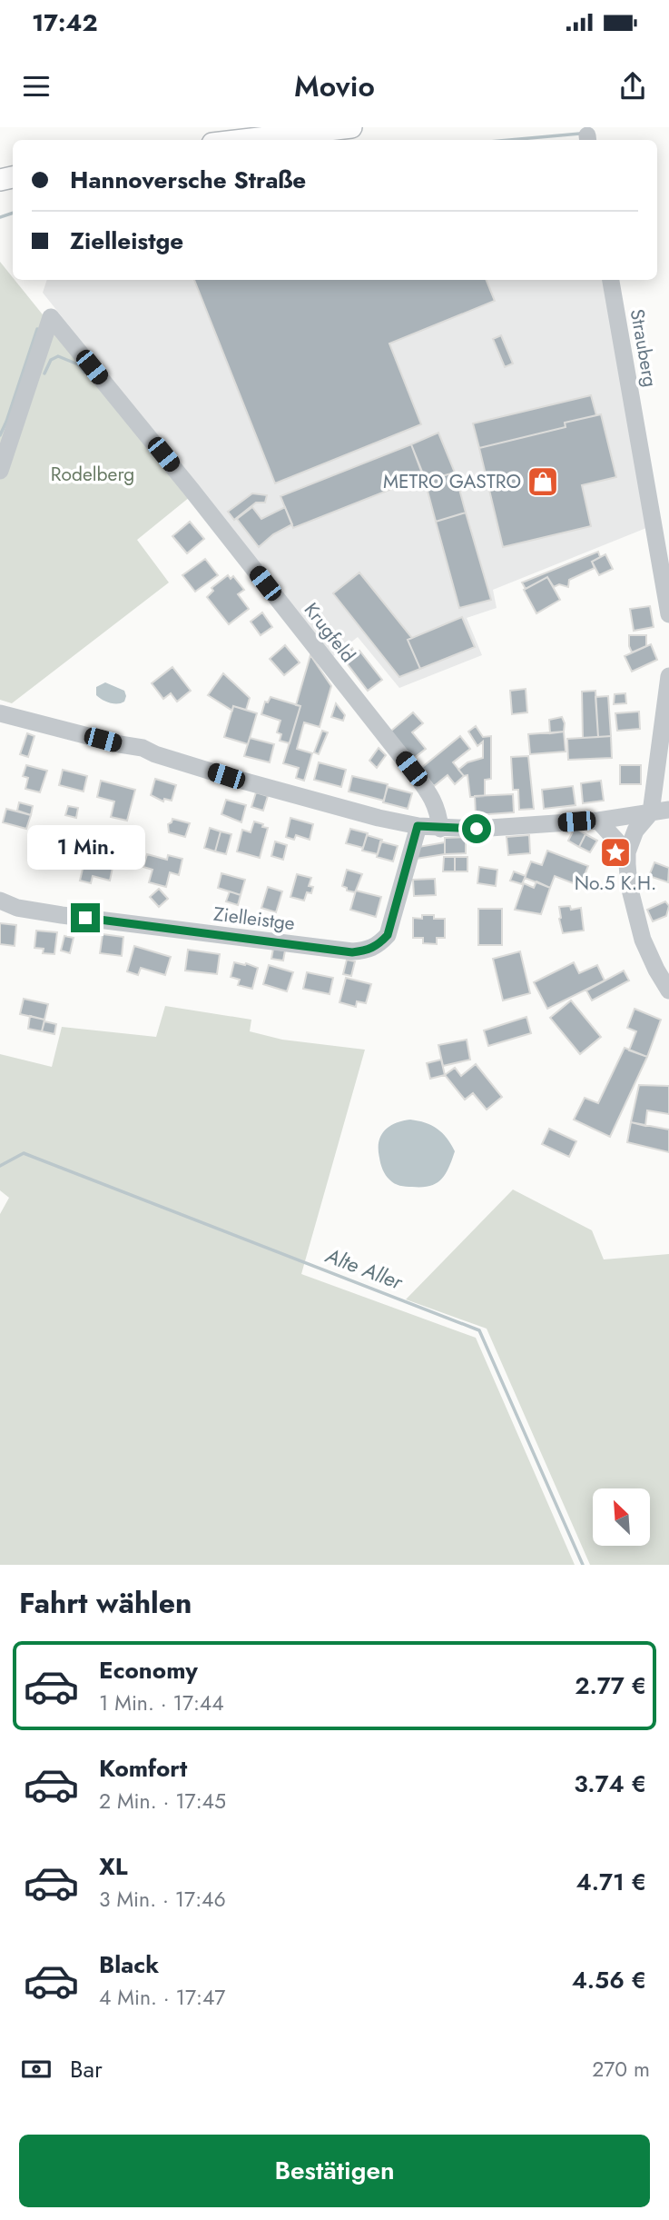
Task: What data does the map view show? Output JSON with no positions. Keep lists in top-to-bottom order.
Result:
{
  "streets": {
    "street": ["Strauberg", "Krugfeld", "Zielleistge"]
  },
  "water": ["Alte Aller"],
  "parks": ["Rodelberg"],
  "places": {
    "shop": ["METRO GASTRO"],
    "place": ["No.5 K.H."]
  },
  "north": "top left",
  "page": {
    "status": "17:42",
    "header": "Movio",
    "banner": ["Hannoversche Straße", "Zielleistge"],
    "bubble": "1 Min.",
    "heading": "Fahrt wählen",
    "list": [
      {
        "name": "Economy",
        "note": "1 Min. · 17:44",
        "value": "2.77 €"
      },
      {
        "name": "Komfort",
        "note": "2 Min. · 17:45",
        "value": "3.74 €"
      },
      {
        "name": "XL",
        "note": "3 Min. · 17:46",
        "value": "4.71 €"
      },
      {
        "name": "Black",
        "note": "4 Min. · 17:47",
        "value": "4.56 €"
      }
    ],
    "pay": ["Bar", "270 m"],
    "buttons": "Bestätigen"
  }
}
